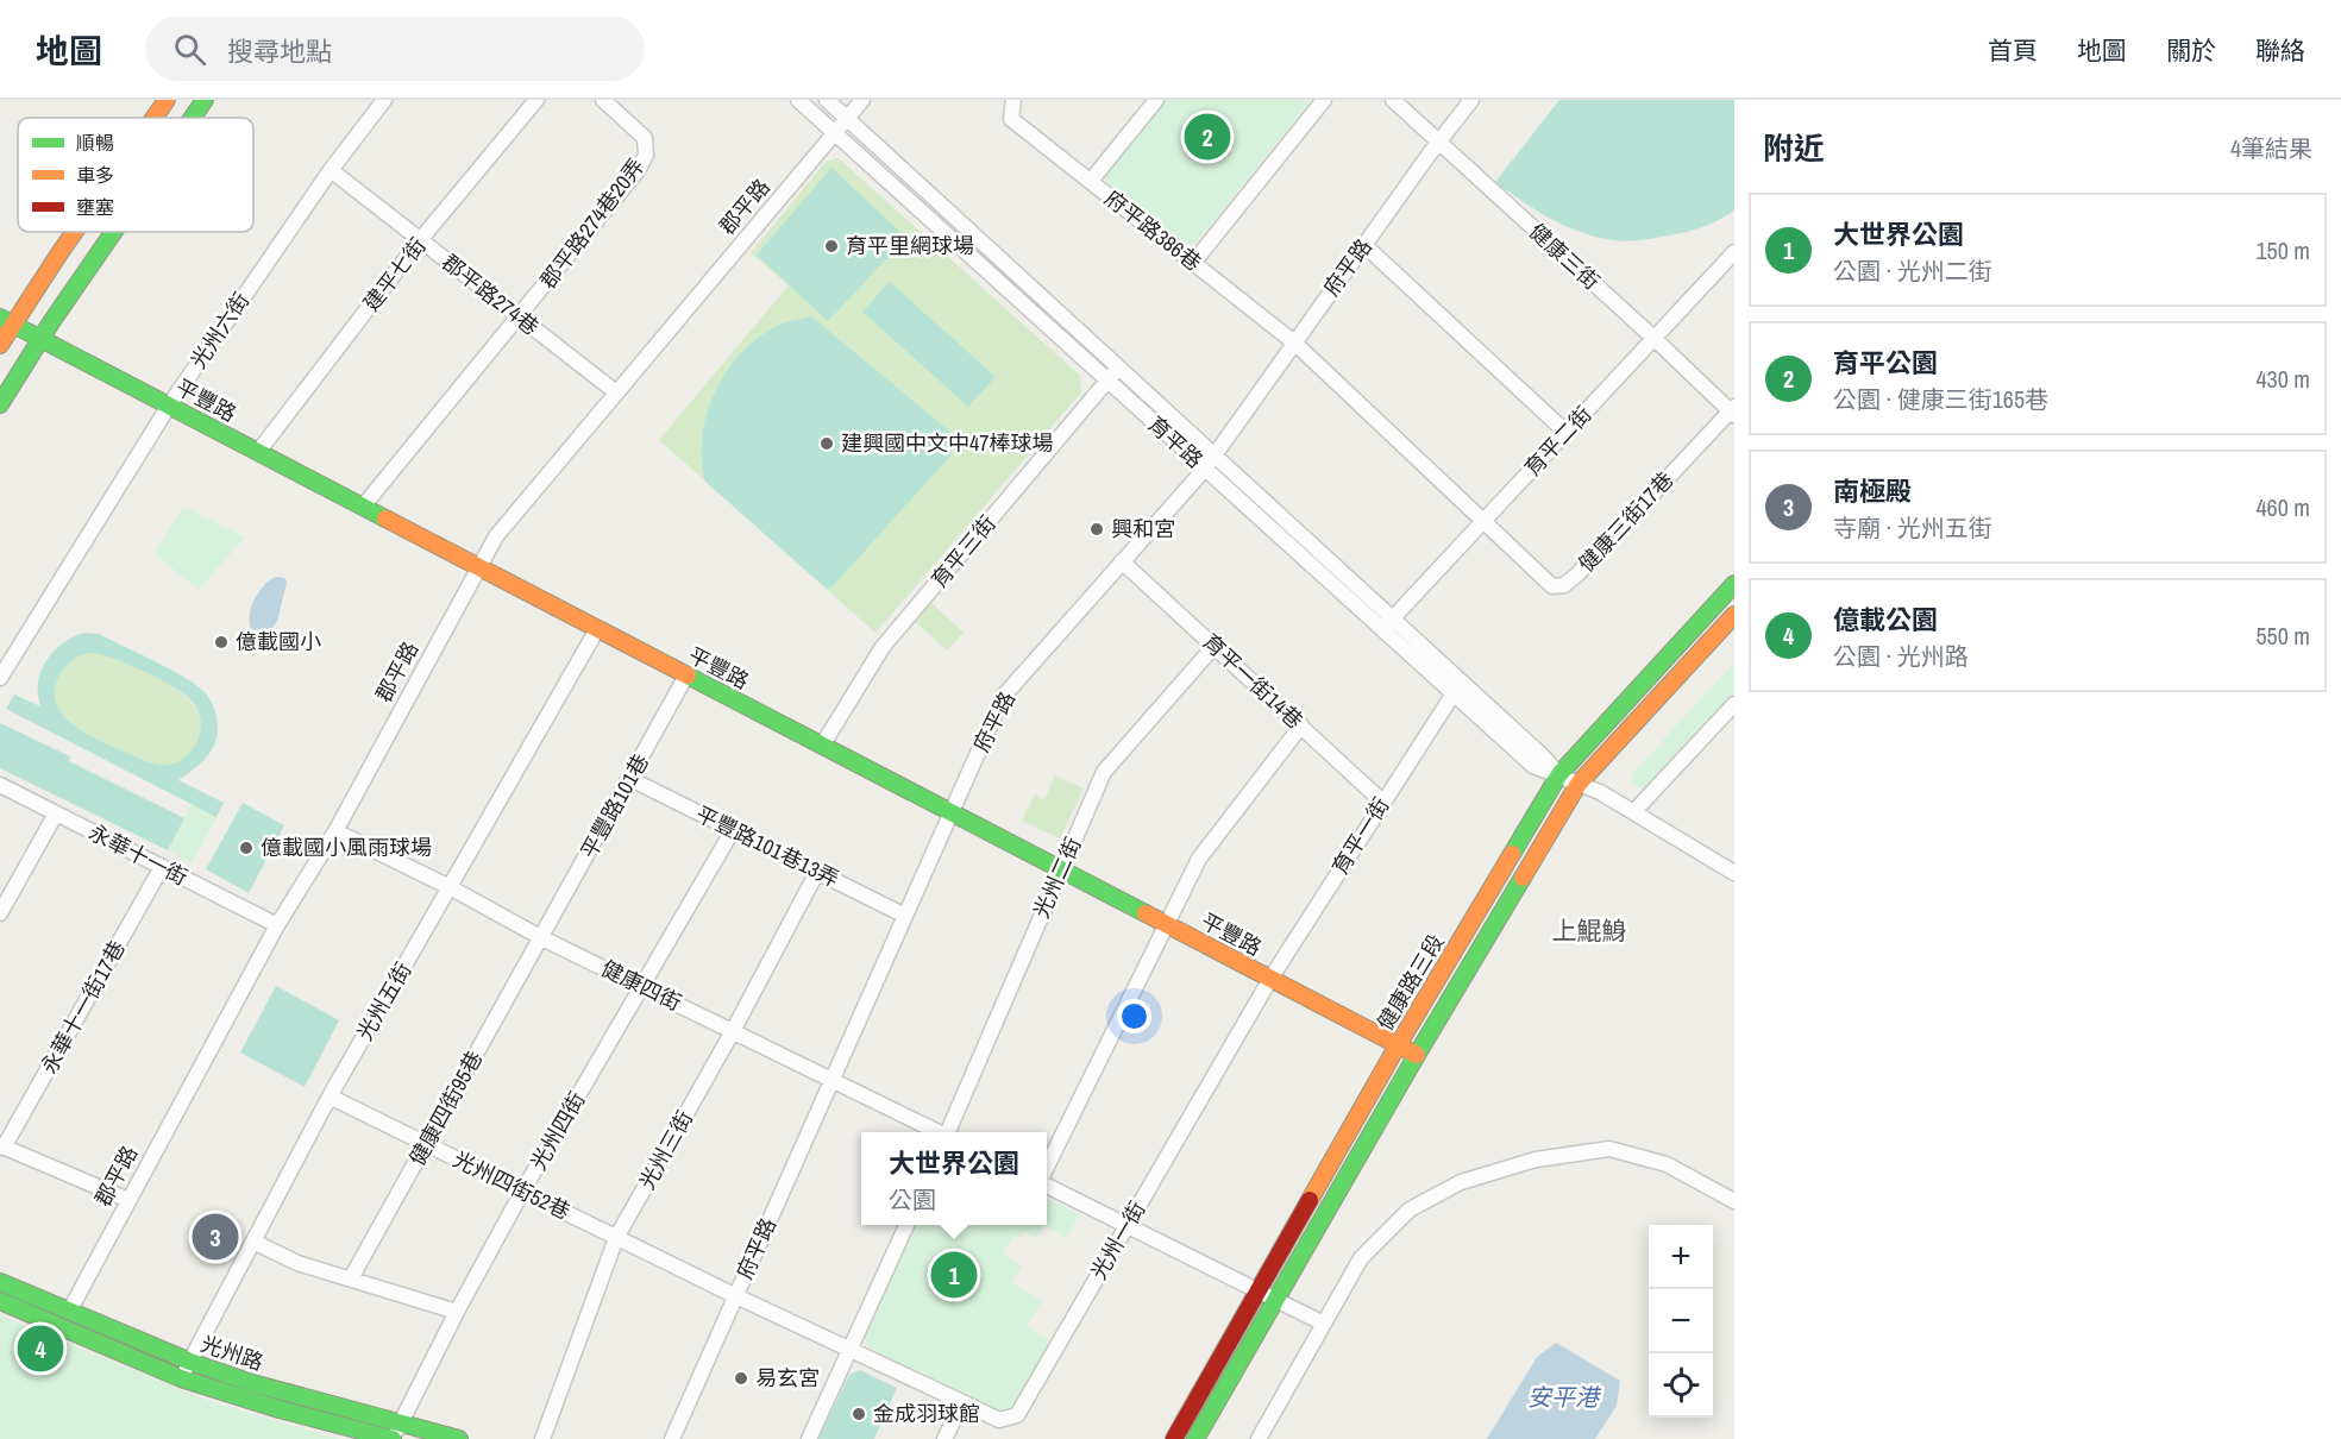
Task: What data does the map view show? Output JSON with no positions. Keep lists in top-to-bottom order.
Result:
{
  "streets": {
    "street": [
      "郡平路",
      "郡平路274巷20弄",
      "府平路386巷",
      "健康三街",
      "府平路",
      "建平七街",
      "郡平路274巷",
      "光州六街",
      "平豐路",
      "育平二街",
      "育平路",
      "健康三街17巷",
      "育平三街",
      "育平一街14巷",
      "平豐路101巷",
      "育平一街",
      "平豐路101巷13弄",
      "永華十一街",
      "光州二街",
      "健康路三段",
      "健康四街",
      "光州五街",
      "永華十一街17巷",
      "健康四街95巷",
      "光州四街",
      "光州三街",
      "光州四街52巷",
      "光州一街",
      "光州路"
    ]
  },
  "crossings": [
    ["郡平路", "郡平路274巷"],
    ["郡平路", "平豐路"],
    ["郡平路", "育平路"],
    ["郡平路", "永華十一街"],
    ["郡平路", "健康四街"],
    ["郡平路", "光州路"],
    ["郡平路274巷20弄", "郡平路274巷"],
    ["郡平路274巷20弄", "平豐路"],
    ["府平路386巷", "府平路"],
    ["府平路386巷", "育平二街"],
    ["府平路386巷", "健康三街17巷"],
    ["健康三街", "府平路"],
    ["健康三街", "育平二街"],
    ["健康三街", "健康三街17巷"],
    ["府平路", "平豐路"],
    ["府平路", "育平路"],
    ["府平路", "育平一街14巷"],
    ["府平路", "平豐路101巷13弄"],
    ["府平路", "健康四街"],
    ["府平路", "光州四街52巷"],
    ["府平路", "光州一街"],
    ["建平七街", "郡平路274巷"],
    ["建平七街", "平豐路"],
    ["郡平路274巷", "光州六街"],
    ["光州六街", "平豐路"],
    ["平豐路", "育平三街"],
    ["平豐路", "平豐路101巷"],
    ["平豐路", "育平一街"],
    ["平豐路", "光州二街"],
    ["平豐路", "健康路三段"],
    ["平豐路", "光州五街"],
    ["平豐路", "光州一街"],
    ["育平二街", "育平路"],
    ["育平二街", "健康三街17巷"],
    ["育平路", "育平三街"],
    ["育平路", "育平一街"],
    ["育平路", "健康路三段"],
    ["育平一街14巷", "育平一街"],
    ["育平一街14巷", "光州二街"],
    ["平豐路101巷", "平豐路101巷13弄"],
    ["平豐路101巷", "健康四街"],
    ["平豐路101巷", "健康四街95巷"],
    ["育平一街", "光州一街"],
    ["平豐路101巷13弄", "光州四街"],
    ["平豐路101巷13弄", "光州三街"],
    ["永華十一街", "永華十一街17巷"],
    ["健康四街", "光州五街"],
    ["健康四街", "健康四街95巷"],
    ["健康四街", "光州四街"],
    ["健康四街", "光州三街"],
    ["光州五街", "光州四街52巷"],
    ["光州五街", "光州路"],
    ["健康四街95巷", "光州四街52巷"],
    ["光州四街", "光州四街52巷"],
    ["光州四街", "光州路"],
    ["光州三街", "光州四街52巷"],
    ["光州四街52巷", "光州一街"]
  ],
  "districts": ["上鯤鯓"],
  "water": ["安平港"],
  "places": [
    "育平里網球場",
    "建興國中文中47棒球場",
    "興和宮",
    "億載國小",
    "億載國小風雨球場",
    "易玄宮",
    "金成羽球館"
  ],
  "legend": ["順暢", "車多", "壅塞"],
  "page": {
    "header": "地圖",
    "search": "搜尋地點",
    "nav": [
      "首頁",
      "地圖",
      "關於",
      "聯絡"
    ],
    "heading": ["附近", "4筆結果"],
    "pins": [
      "2",
      "3",
      "1",
      "4"
    ],
    "list": [
      {
        "mark": "1",
        "name": "大世界公園",
        "note": "公園 · 光州二街",
        "value": "150 m"
      },
      {
        "mark": "2",
        "name": "育平公園",
        "note": "公園 · 健康三街165巷",
        "value": "430 m"
      },
      {
        "mark": "3",
        "name": "南極殿",
        "note": "寺廟 · 光州五街",
        "value": "460 m"
      },
      {
        "mark": "4",
        "name": "億載公園",
        "note": "公園 · 光州路",
        "value": "550 m"
      }
    ],
    "popup": ["大世界公園", "公園"],
    "map_buttons": ["+", "−"]
  }
}
